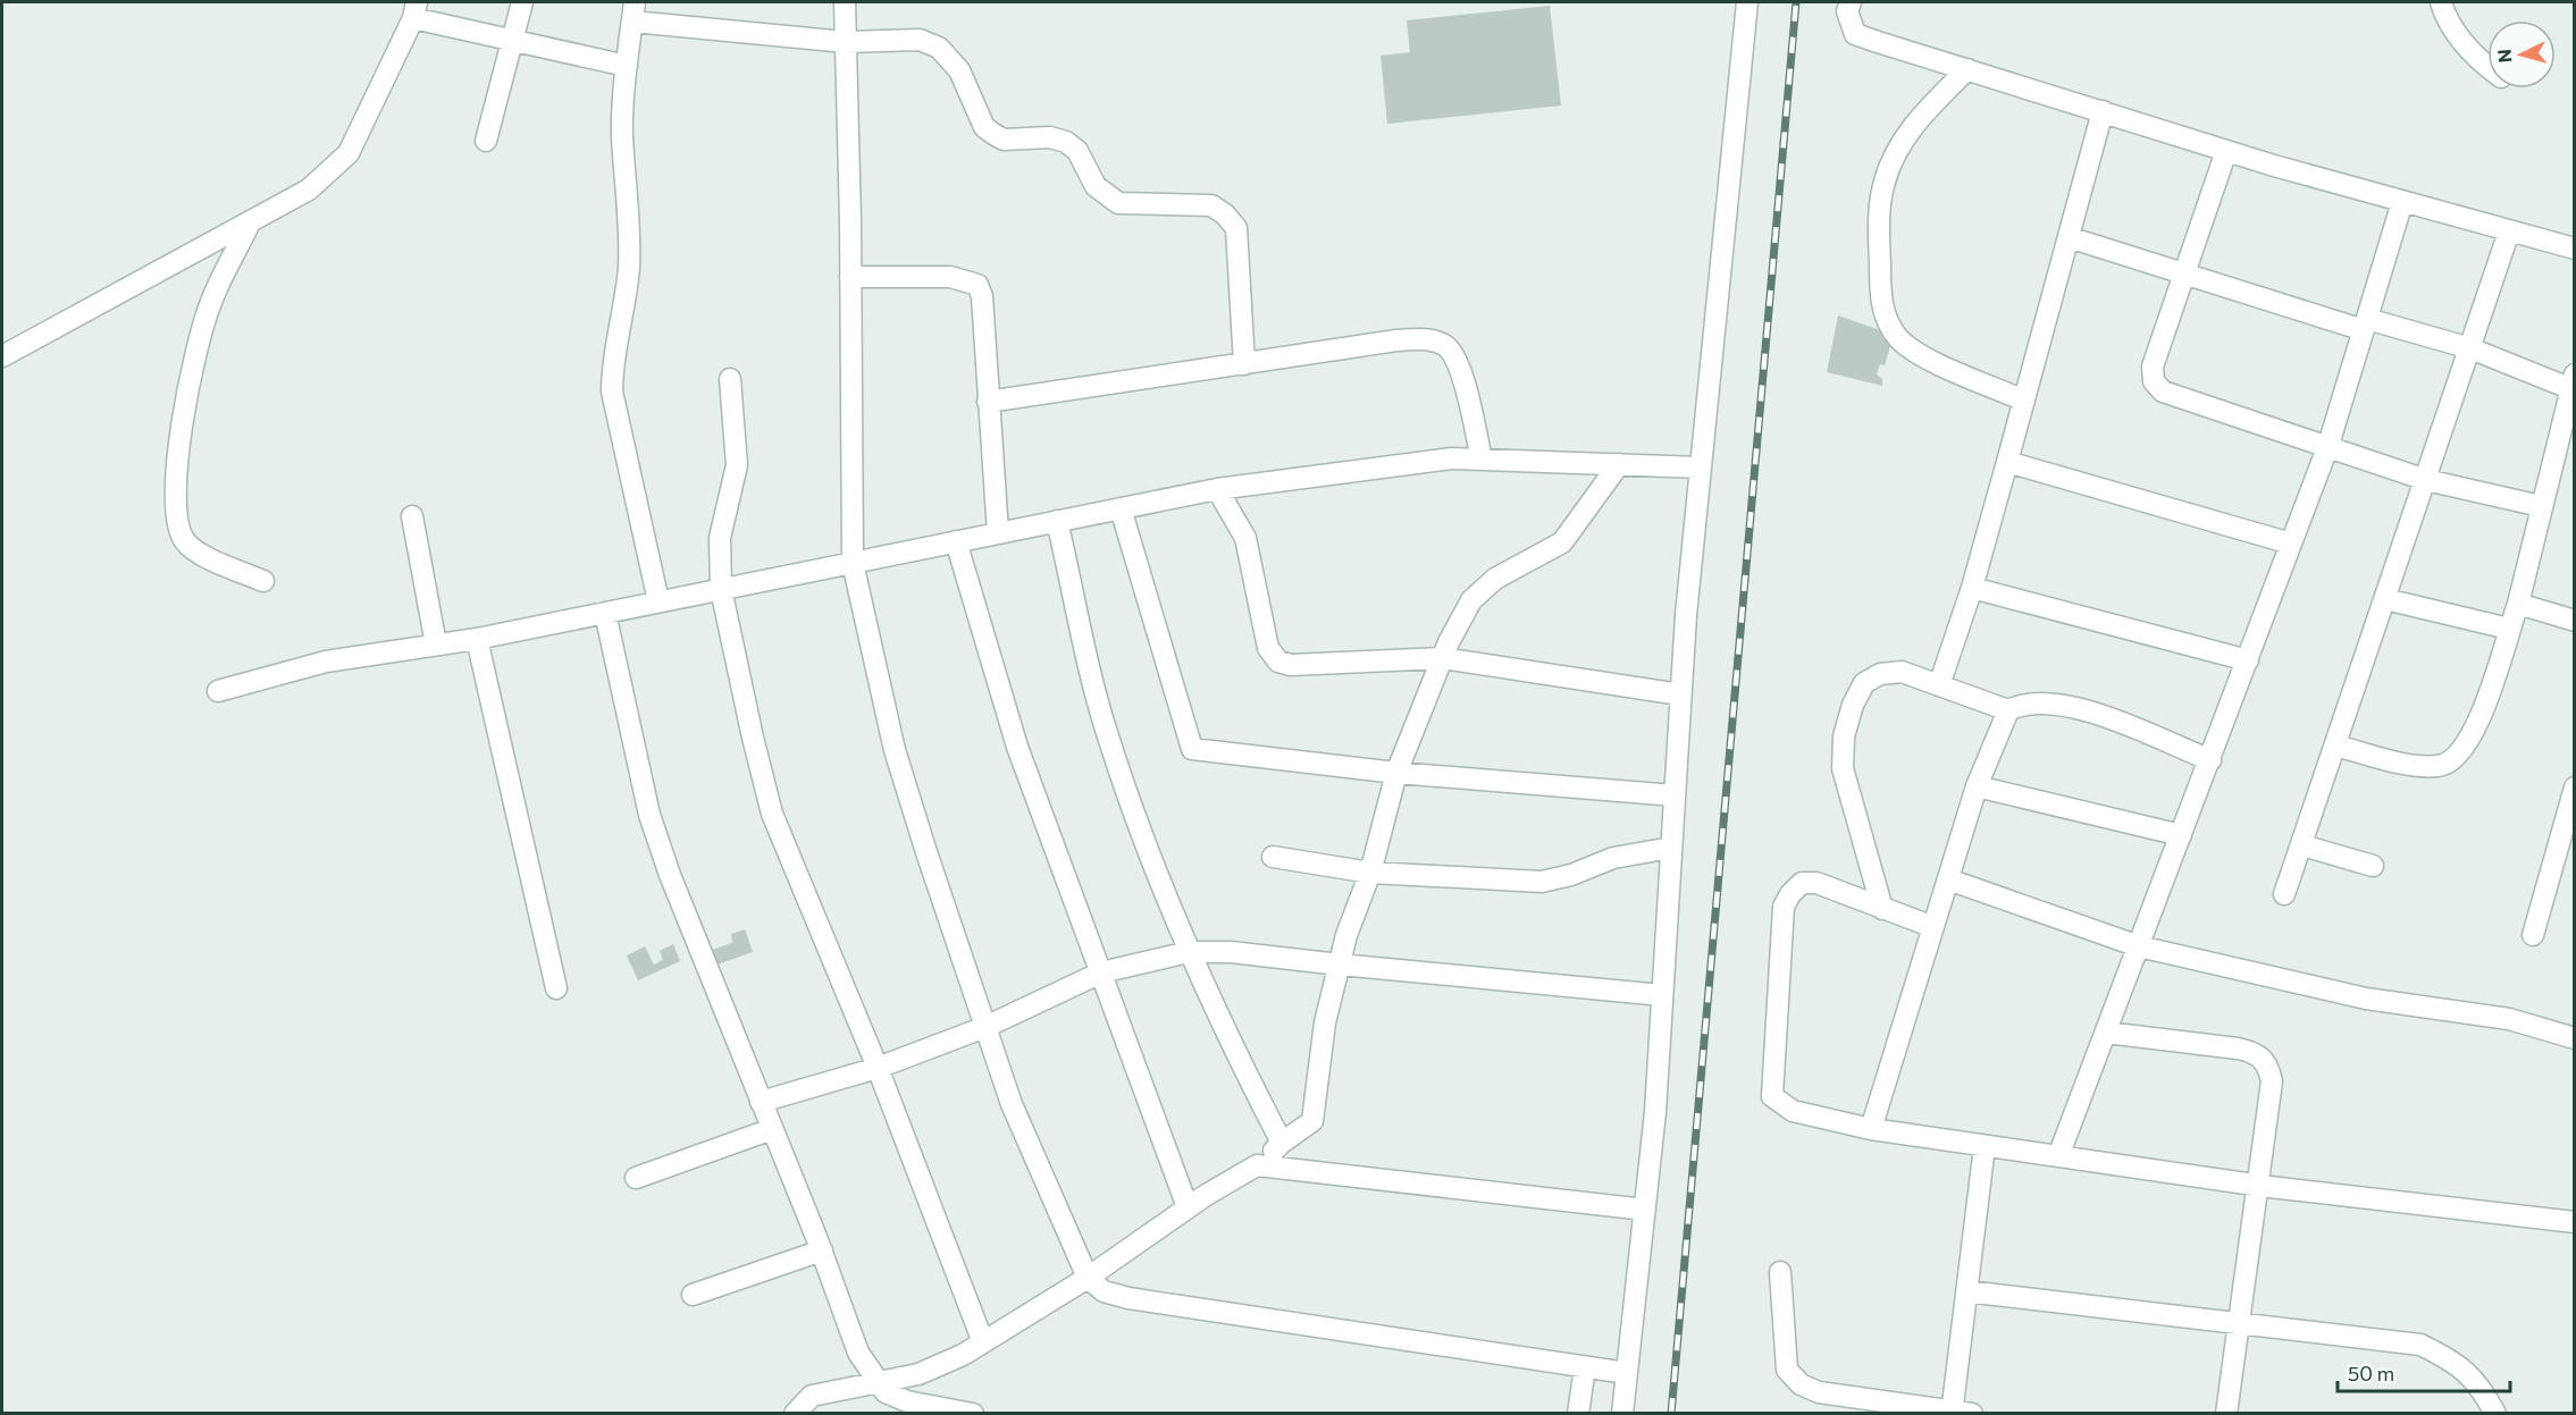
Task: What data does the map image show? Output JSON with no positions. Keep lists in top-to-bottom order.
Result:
{
  "scale_bar": "50 m",
  "north": "left"
}
